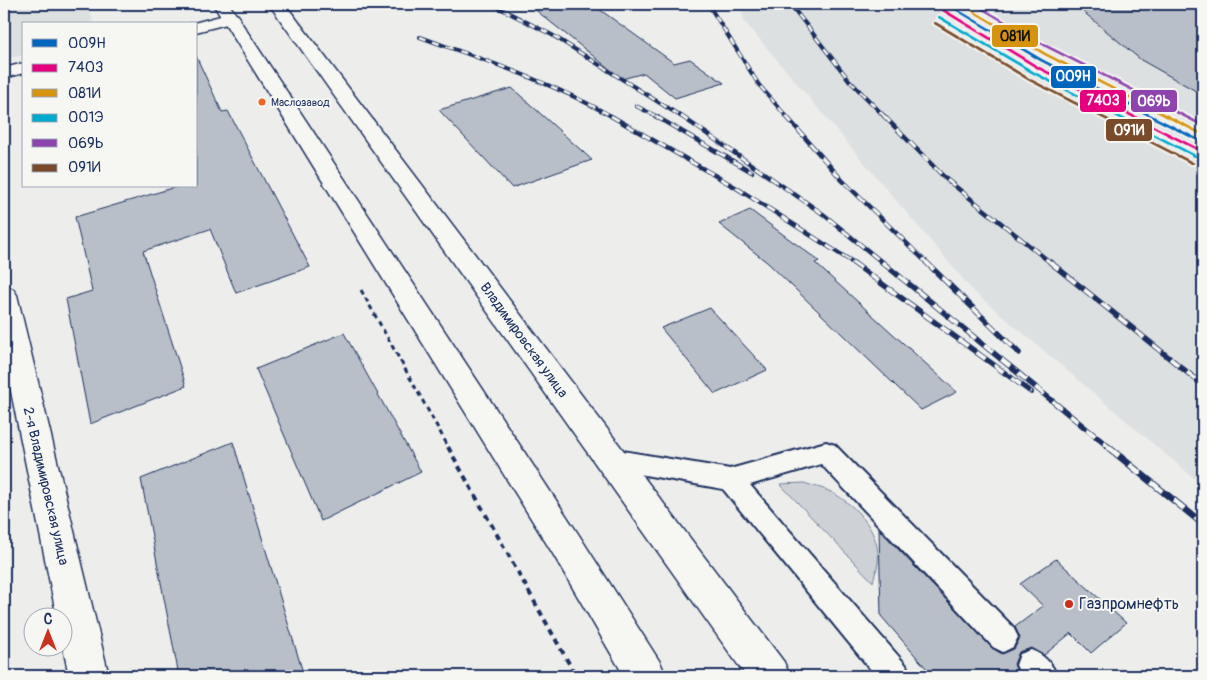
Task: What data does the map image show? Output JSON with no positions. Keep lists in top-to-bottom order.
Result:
{
  "streets": {
    "main road": ["Владимировская улица", "2-я Владимировская улица"]
  },
  "places": ["Маслозавод", "Газпромнефть"],
  "lines": [
    "transit line 009Н",
    "transit line 081И",
    "transit line 069Ь",
    "transit line 7403",
    "transit line 001Э",
    "transit line 091И"
  ],
  "legend": [
    "009Н",
    "7403",
    "081И",
    "001Э",
    "069Ь",
    "091И"
  ],
  "north": "top"
}
